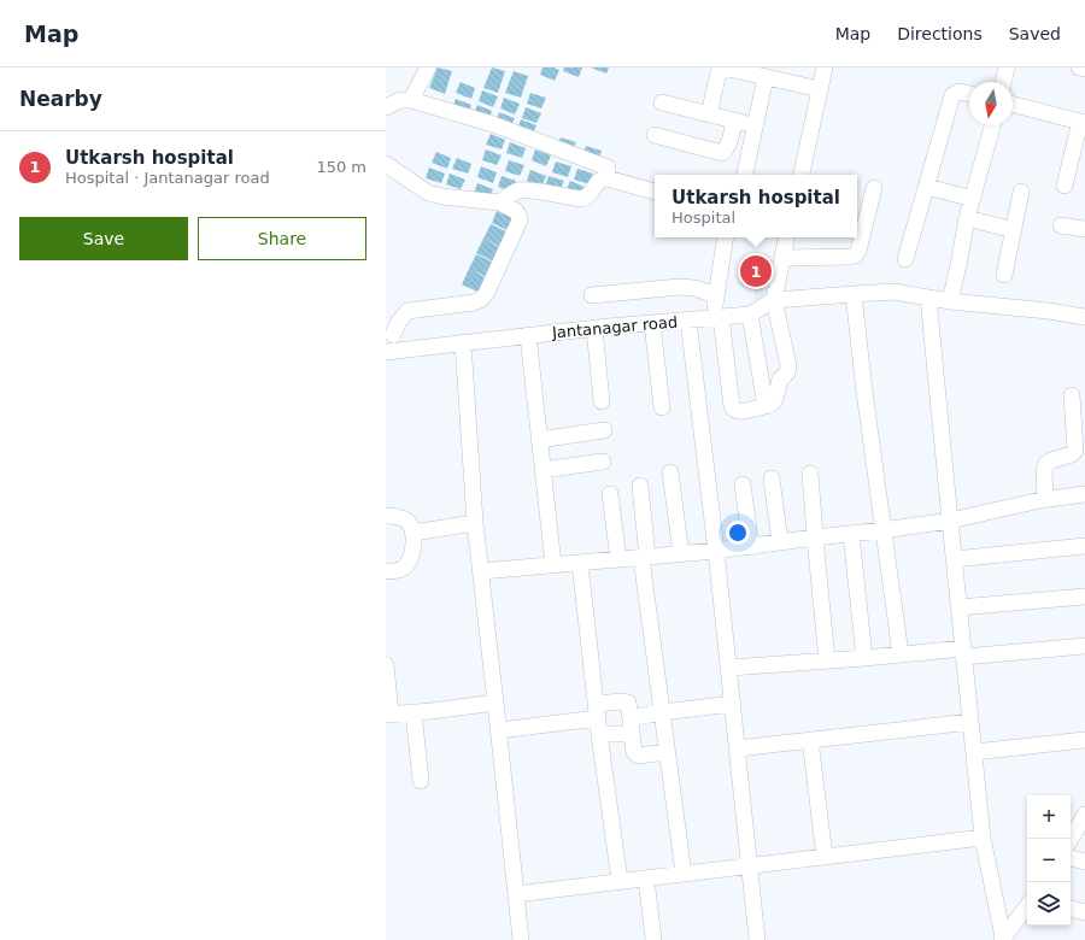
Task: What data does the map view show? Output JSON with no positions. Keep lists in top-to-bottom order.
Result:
{
  "streets": {
    "street": ["Jantanagar road"]
  },
  "north": "bottom",
  "page": {
    "header": "Map",
    "nav": ["Map", "Directions", "Saved"],
    "heading": "Nearby",
    "list": [
      {
        "mark": "1",
        "name": "Utkarsh hospital",
        "note": "Hospital · Jantanagar road",
        "value": "150 m"
      }
    ],
    "popup": ["Utkarsh hospital", "Hospital"],
    "buttons": ["Save", "Share"],
    "pins": "1",
    "map_buttons": ["+", "−"]
  }
}
